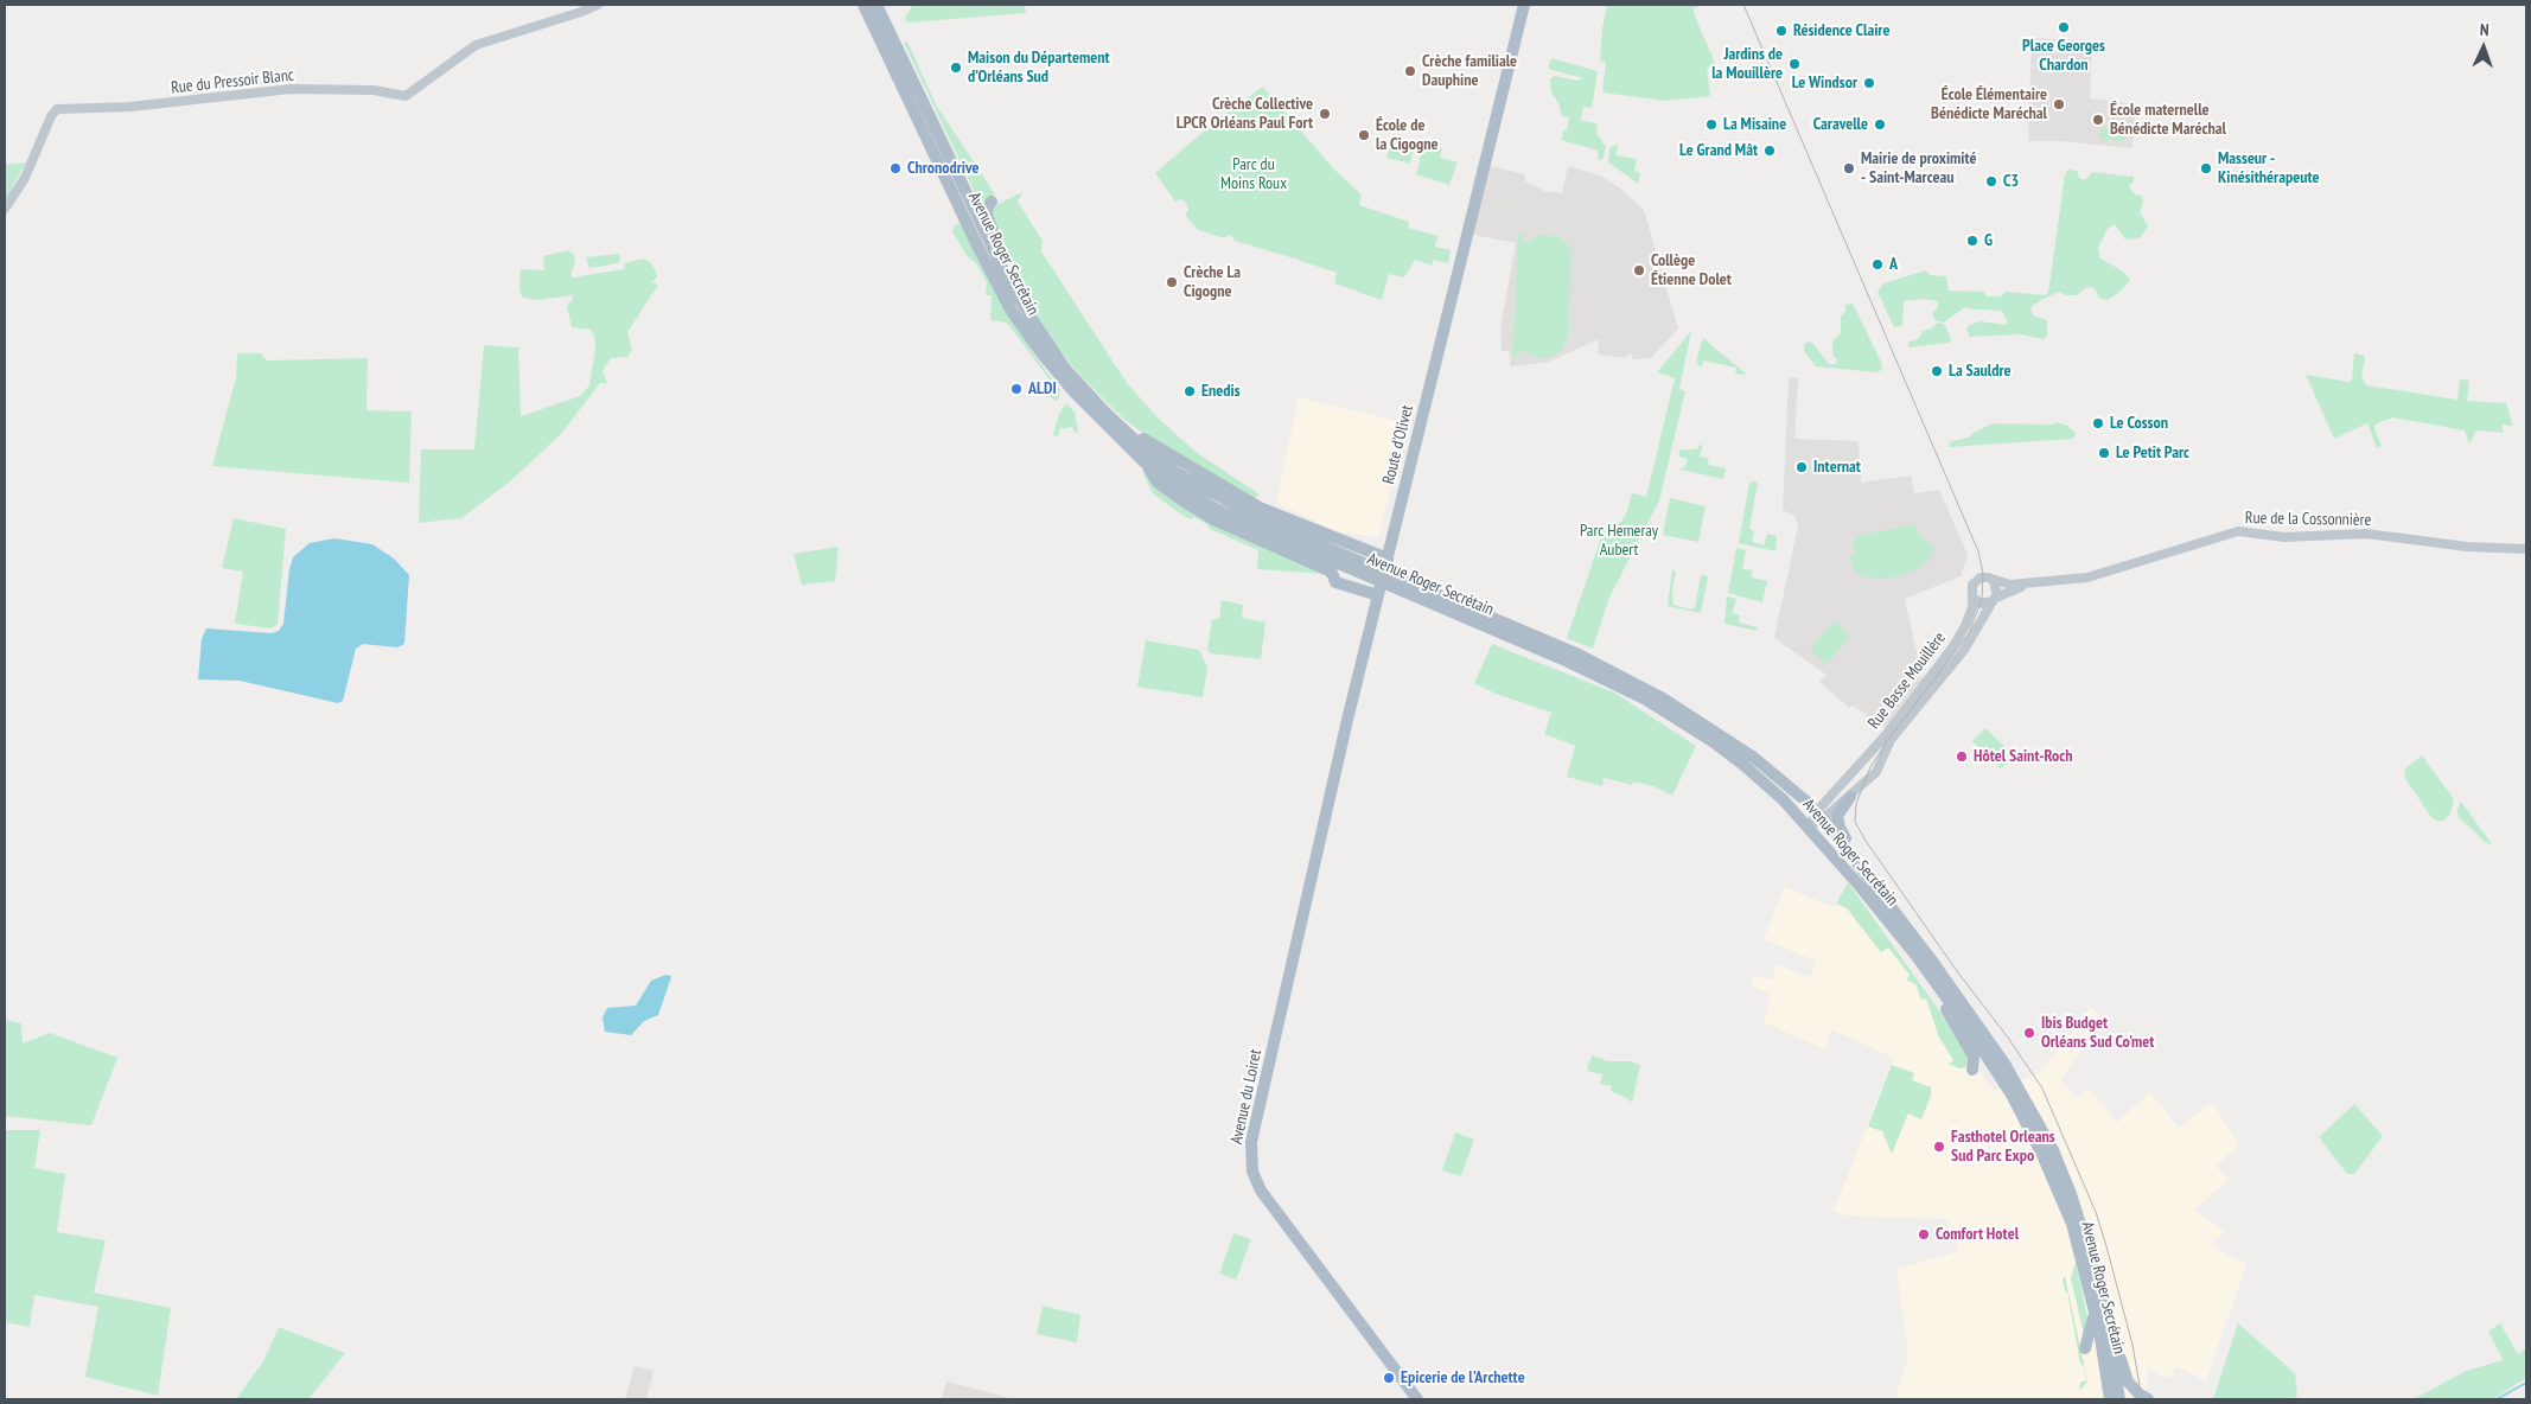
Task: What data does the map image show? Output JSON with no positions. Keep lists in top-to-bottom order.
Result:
{
  "streets": {
    "main road": ["Avenue Roger Secrétain", "Route d'Olivet", "Avenue du Loiret"],
    "street": ["Rue du Pressoir Blanc", "Rue de la Cossonnière", "Rue Basse Mouillère"]
  },
  "crossings": [
    ["Avenue Roger Secrétain", "Rue Basse Mouillère"],
    ["Route d'Olivet", "Avenue du Loiret"],
    ["Rue de la Cossonnière", "Rue Basse Mouillère"]
  ],
  "parks": ["Parc du Moins Roux", "Parc Hemeray Aubert"],
  "places": [
    "Place Georges Chardon",
    "Résidence Claire",
    "Jardins de la Mouillère",
    "Maison du Département d’Orléans Sud",
    "Crèche familiale Dauphine",
    "Le Windsor",
    "École Élémentaire Bénédicte Maréchal",
    "Crèche Collective LPCR Orléans Paul Fort",
    "École maternelle Bénédicte Maréchal",
    "La Misaine",
    "Caravelle",
    "École de la Cigogne",
    "Le Grand Mât",
    "Chronodrive",
    "Mairie de proximité - Saint-Marceau",
    "Masseur - Kinésithérapeute",
    "C3",
    "G",
    "A",
    "Collège Étienne Dolet",
    "Crèche La Cigogne",
    "La Sauldre",
    "ALDI",
    "Enedis",
    "Le Cosson",
    "Le Petit Parc",
    "Internat",
    "Hôtel Saint-Roch",
    "Ibis Budget Orléans Sud Co'met",
    "Fasthotel Orleans Sud Parc Expo",
    "Comfort Hotel",
    "Epicerie de l'Archette"
  ],
  "north": "top"
}
